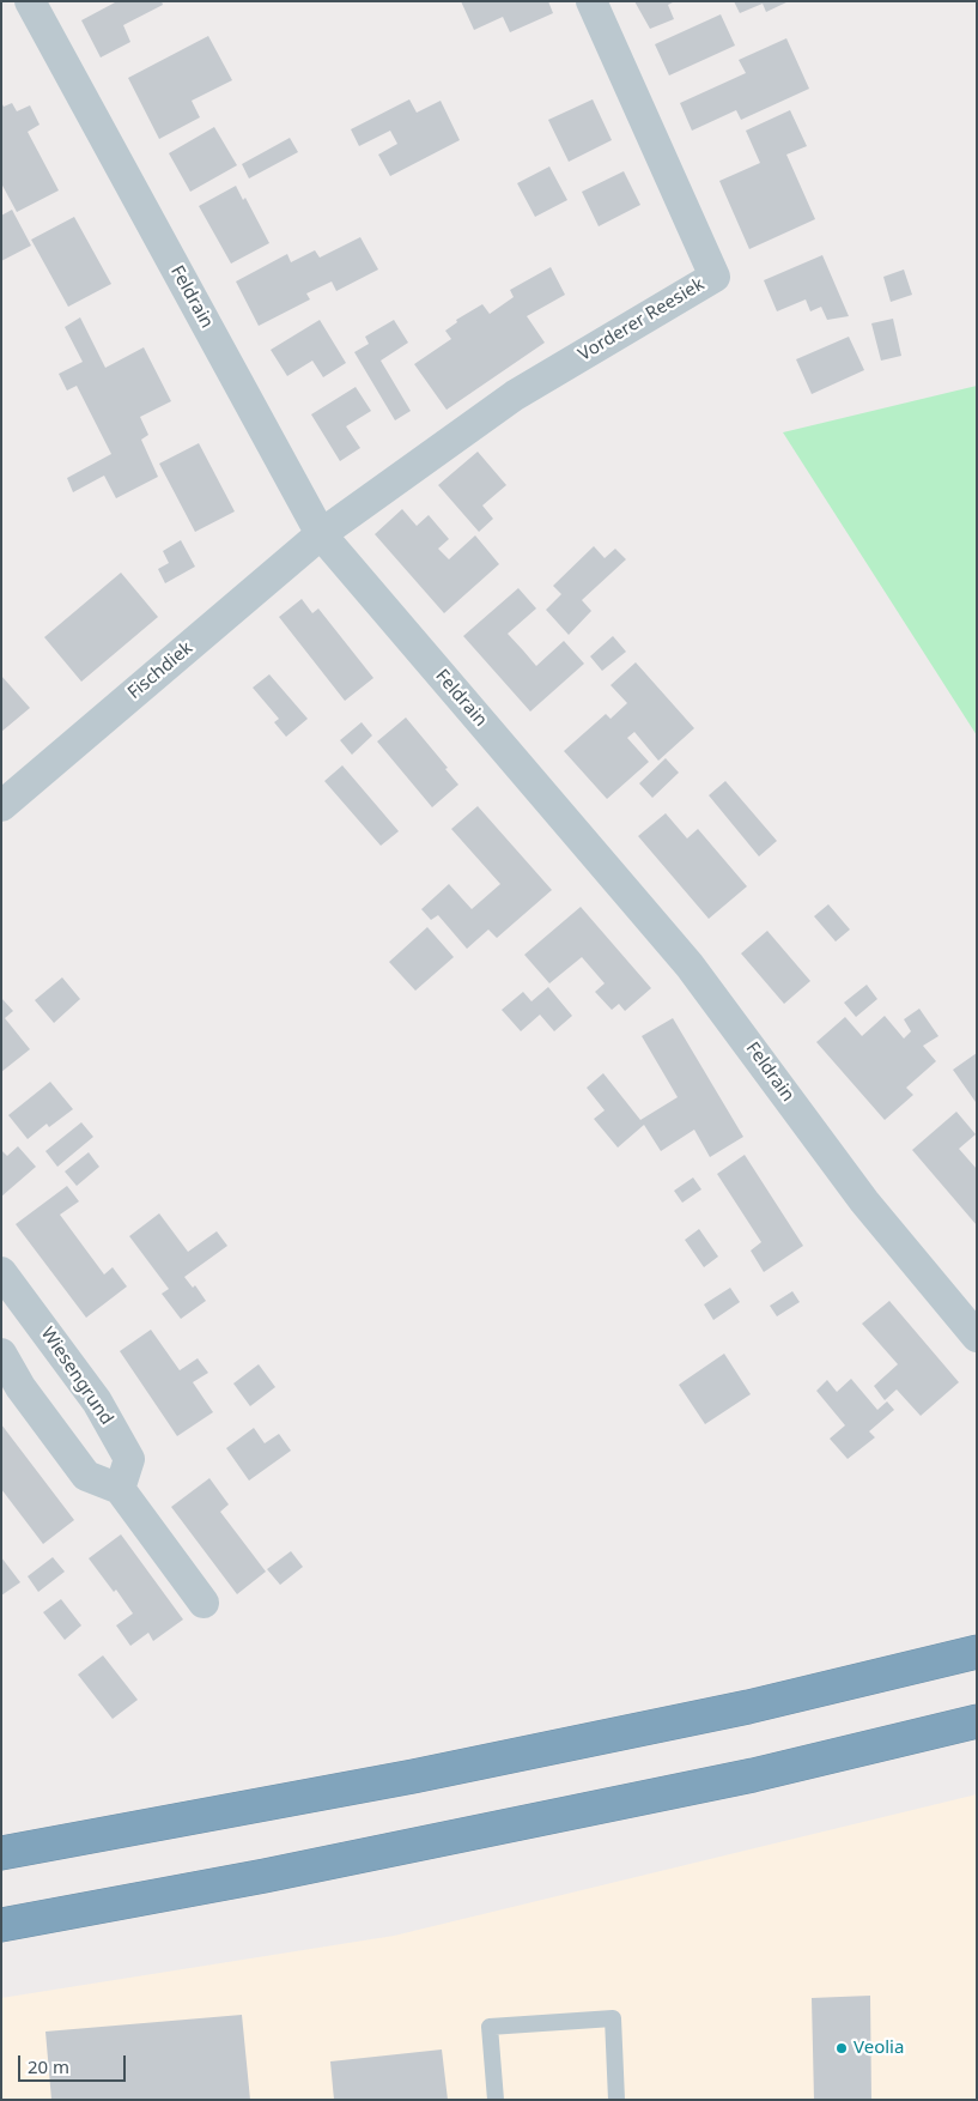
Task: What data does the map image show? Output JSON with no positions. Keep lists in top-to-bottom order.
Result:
{
  "streets": {
    "street": [
      "Feldrain",
      "Vorderer Reesiek",
      "Fischdiek",
      "Wiesengrund"
    ]
  },
  "crossings": [
    ["Feldrain", "Vorderer Reesiek"],
    ["Feldrain", "Fischdiek"],
    ["Vorderer Reesiek", "Fischdiek"]
  ],
  "places": ["Veolia"],
  "scale_bar": "20 m"
}
